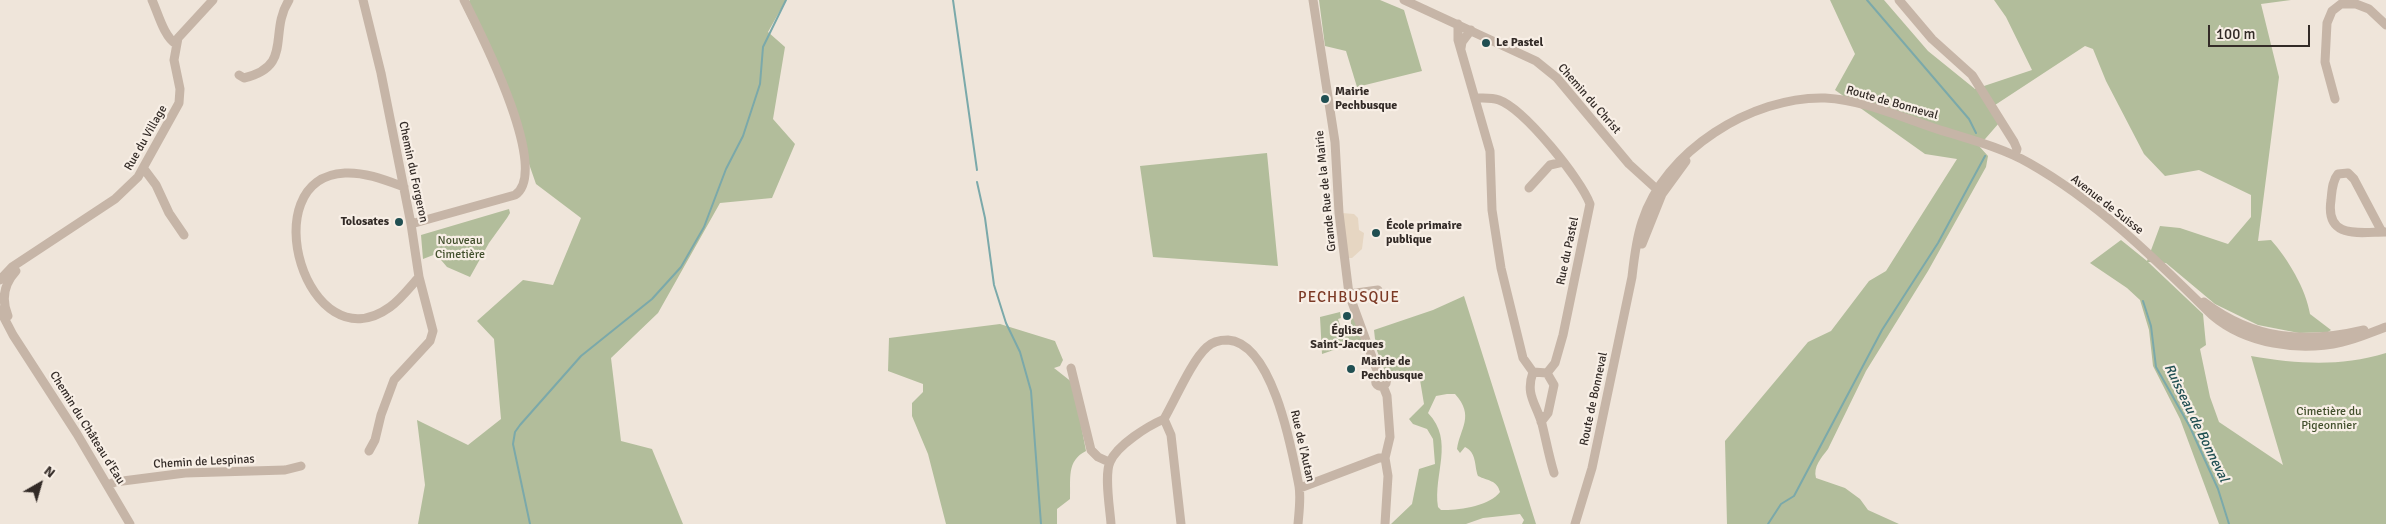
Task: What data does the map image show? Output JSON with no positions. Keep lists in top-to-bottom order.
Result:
{
  "streets": {
    "street": [
      "Chemin du Christ",
      "Route de Bonneval",
      "Rue du Village",
      "Chemin du Forgeron",
      "Grande Rue de la Mairie",
      "Avenue de Suisse",
      "Rue du Pastel",
      "Chemin du Château d'Eau",
      "Rue de l'Autan",
      "Chemin de Lespinas"
    ]
  },
  "crossings": [
    ["Chemin du Christ", "Route de Bonneval"],
    ["Route de Bonneval", "Avenue de Suisse"],
    ["Rue du Village", "Chemin du Château d'Eau"],
    ["Chemin du Château d'Eau", "Chemin de Lespinas"]
  ],
  "districts": ["PECHBUSQUE"],
  "water": ["Ruisseau de Bonneval"],
  "parks": ["Nouveau Cimetière", "Cimetière du Pigeonnier"],
  "places": [
    "Le Pastel",
    "Mairie Pechbusque",
    "Tolosates",
    "École primaire publique",
    "Église Saint-Jacques",
    "Mairie de Pechbusque"
  ],
  "scale_bar": "100 m",
  "north": "top right"
}
